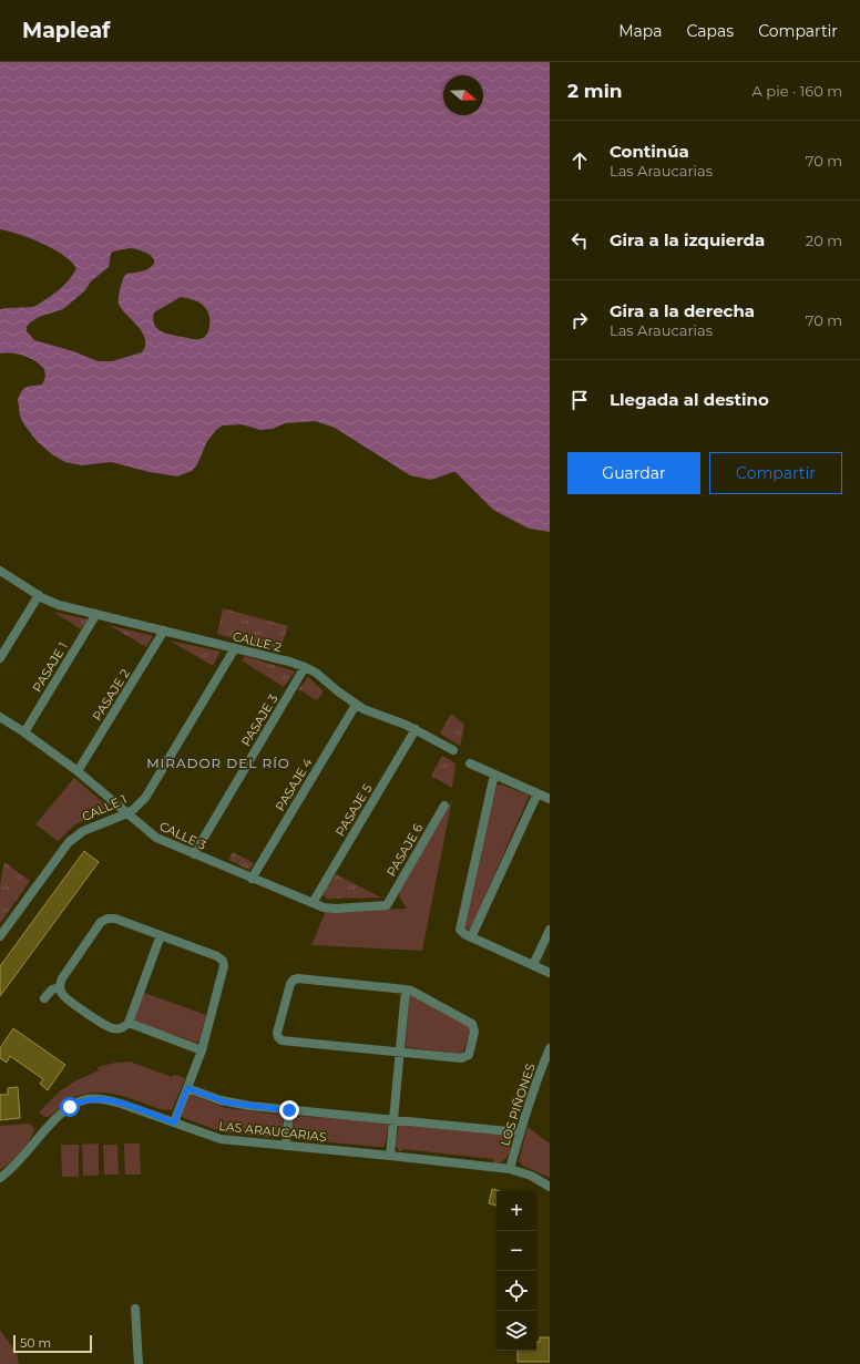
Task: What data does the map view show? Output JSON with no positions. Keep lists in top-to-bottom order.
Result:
{
  "streets": {
    "street": [
      "CALLE 2",
      "PASAJE 1",
      "PASAJE 2",
      "PASAJE 3",
      "PASAJE 4",
      "CALLE 1",
      "PASAJE 5",
      "CALLE 3",
      "PASAJE 6",
      "LOS PIÑONES",
      "LAS ARAUCARIAS"
    ]
  },
  "crossings": [
    ["CALLE 2", "PASAJE 1"],
    ["CALLE 2", "PASAJE 2"],
    ["CALLE 2", "PASAJE 3"],
    ["CALLE 2", "PASAJE 4"],
    ["CALLE 2", "CALLE 1"],
    ["CALLE 2", "PASAJE 5"],
    ["PASAJE 1", "CALLE 3"],
    ["PASAJE 2", "CALLE 3"],
    ["PASAJE 3", "CALLE 3"],
    ["PASAJE 4", "CALLE 3"],
    ["CALLE 1", "CALLE 3"],
    ["PASAJE 5", "CALLE 3"],
    ["CALLE 3", "PASAJE 6"],
    ["LOS PIÑONES", "LAS ARAUCARIAS"]
  ],
  "districts": ["MIRADOR DEL RÍO"],
  "scale_bar": "50 m",
  "north": "right",
  "page": {
    "header": "Mapleaf",
    "nav": ["Mapa", "Capas", "Compartir"],
    "heading": ["2 min", "A pie · 160 m"],
    "list": [
      ["Continúa", "Las Araucarias", "70 m"],
      ["Gira a la izquierda", "20 m"],
      ["Gira a la derecha", "Las Araucarias", "70 m"],
      "Llegada al destino"
    ],
    "buttons": ["Guardar", "Compartir"],
    "map_buttons": ["+", "−"],
    "scale": "50 m"
  }
}
